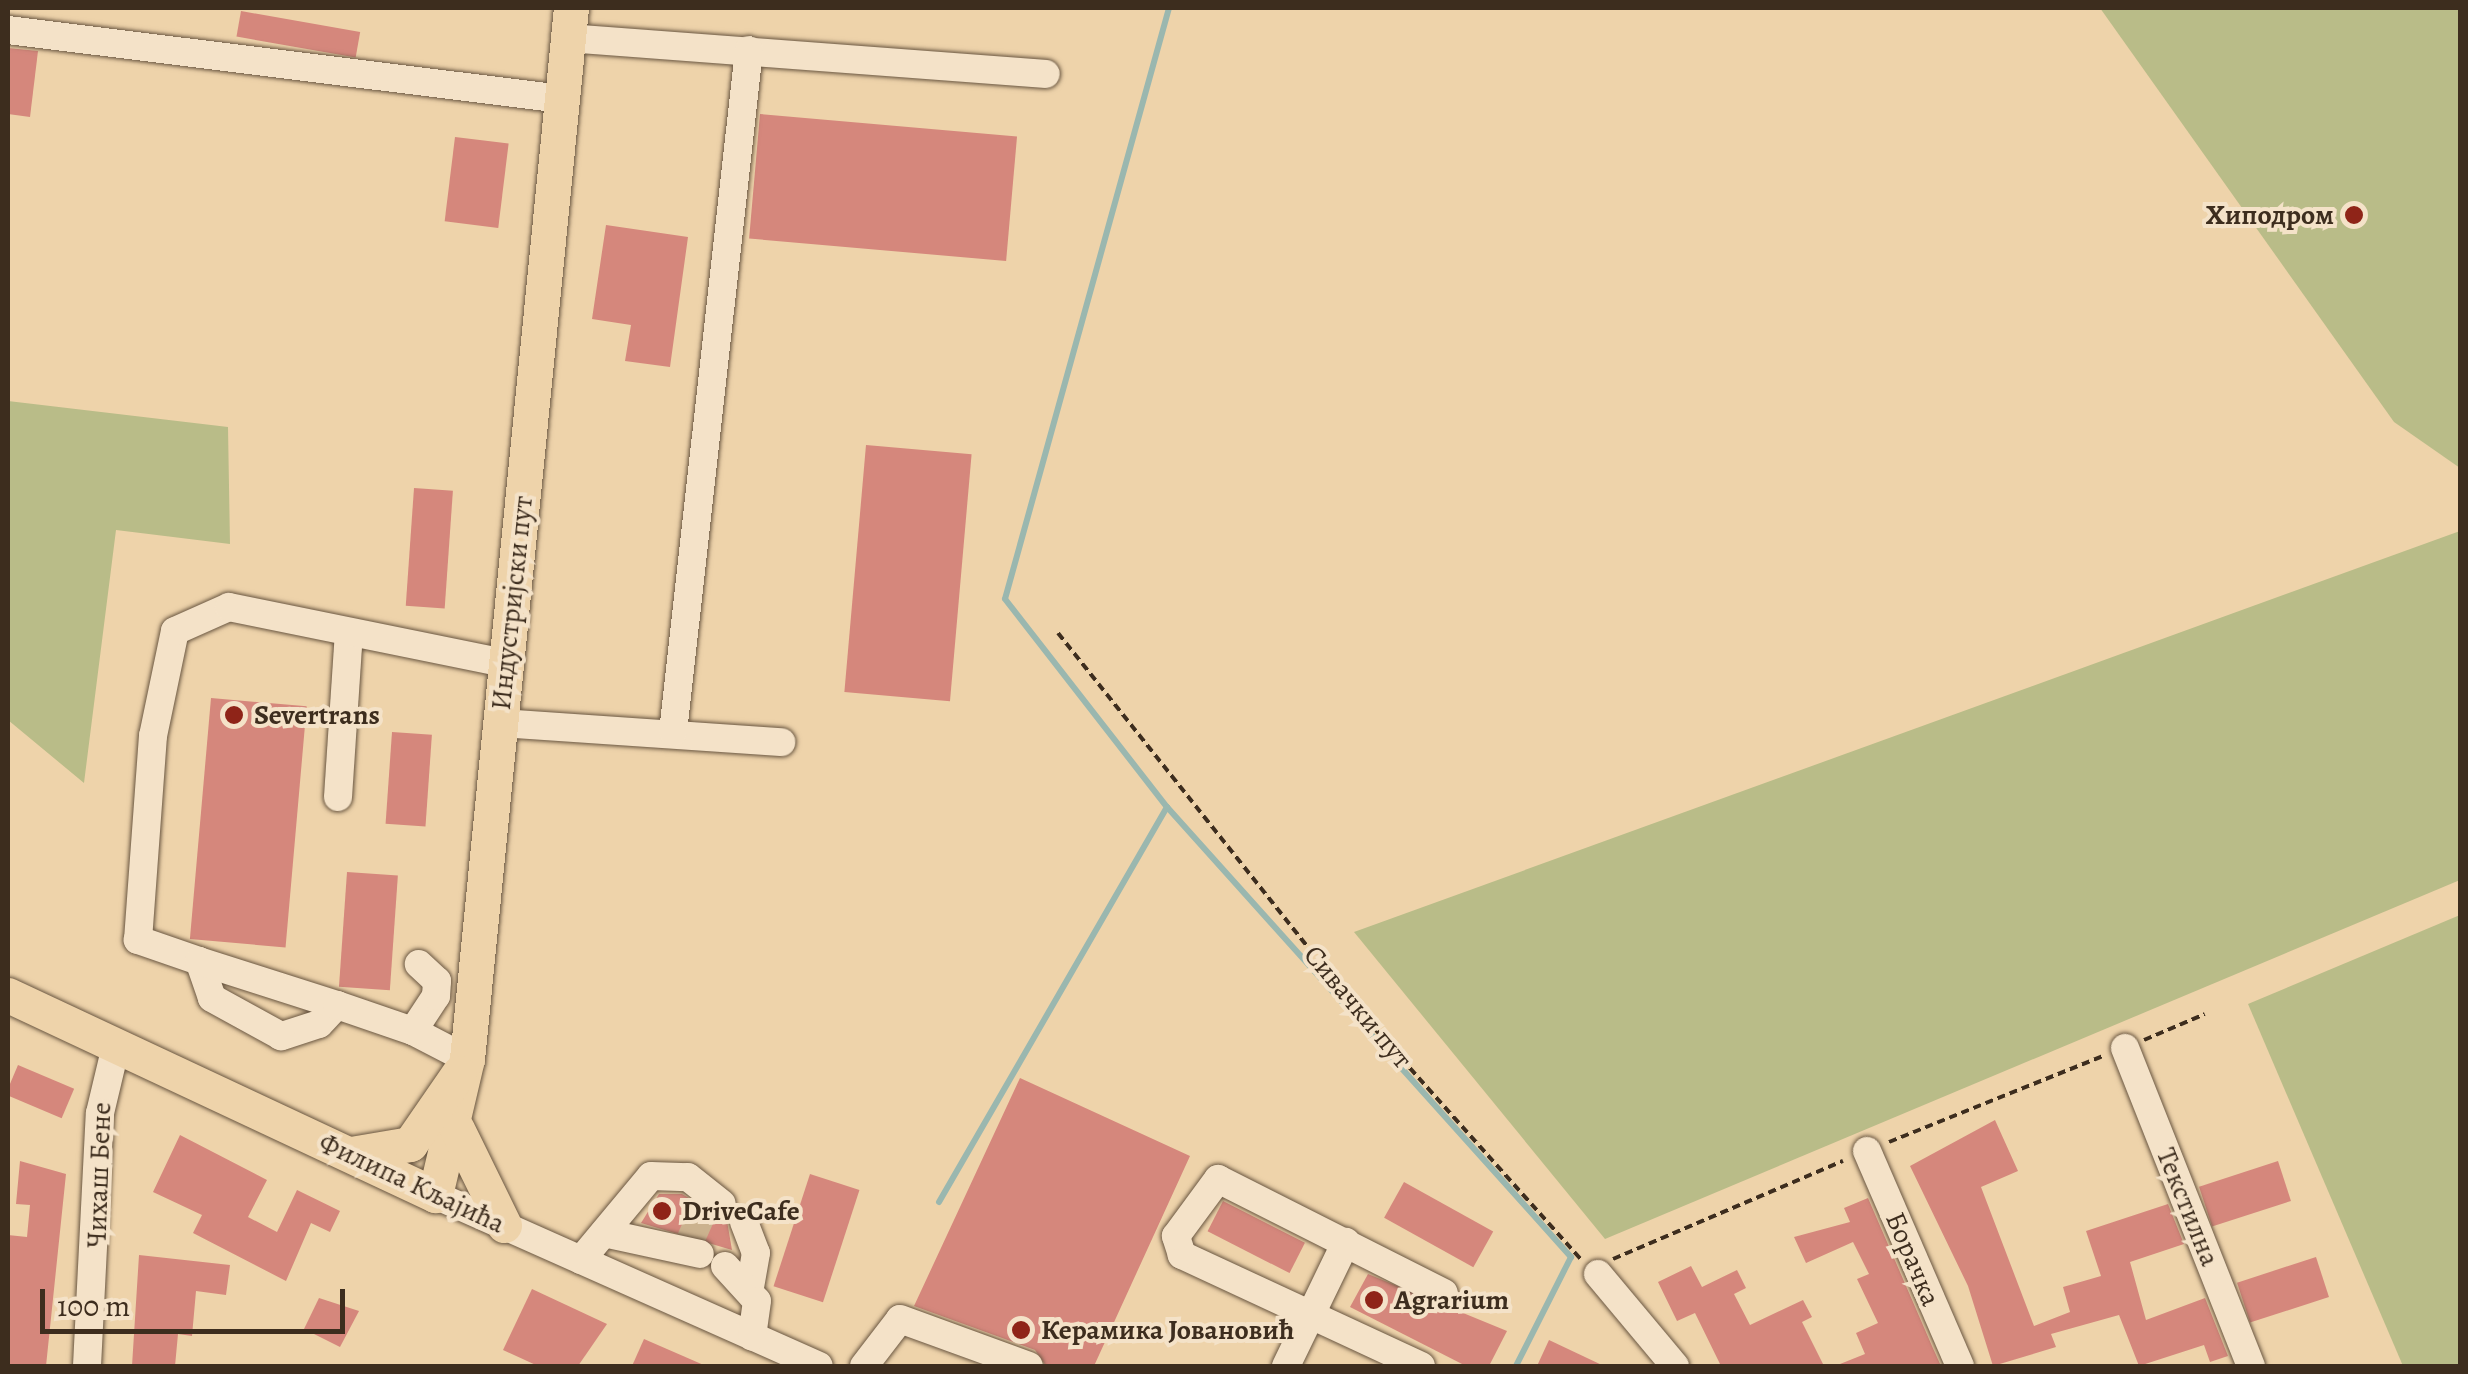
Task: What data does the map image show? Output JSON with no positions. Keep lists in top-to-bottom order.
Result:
{
  "streets": {
    "main road": ["Индустријски пут", "Филипа Кљајића"],
    "street": ["Чихаш Бене", "Текстилна", "Борачка"],
    "path": ["Сивачки пут"]
  },
  "crossings": [
    ["Индустријски пут", "Филипа Кљајића"],
    ["Чихаш Бене", "Филипа Кљајића"]
  ],
  "places": [
    "Хиподром",
    "Severtrans",
    "DriveCafe",
    "Agrarium",
    "Керамика Јовановић"
  ],
  "scale_bar": "100 m"
}
